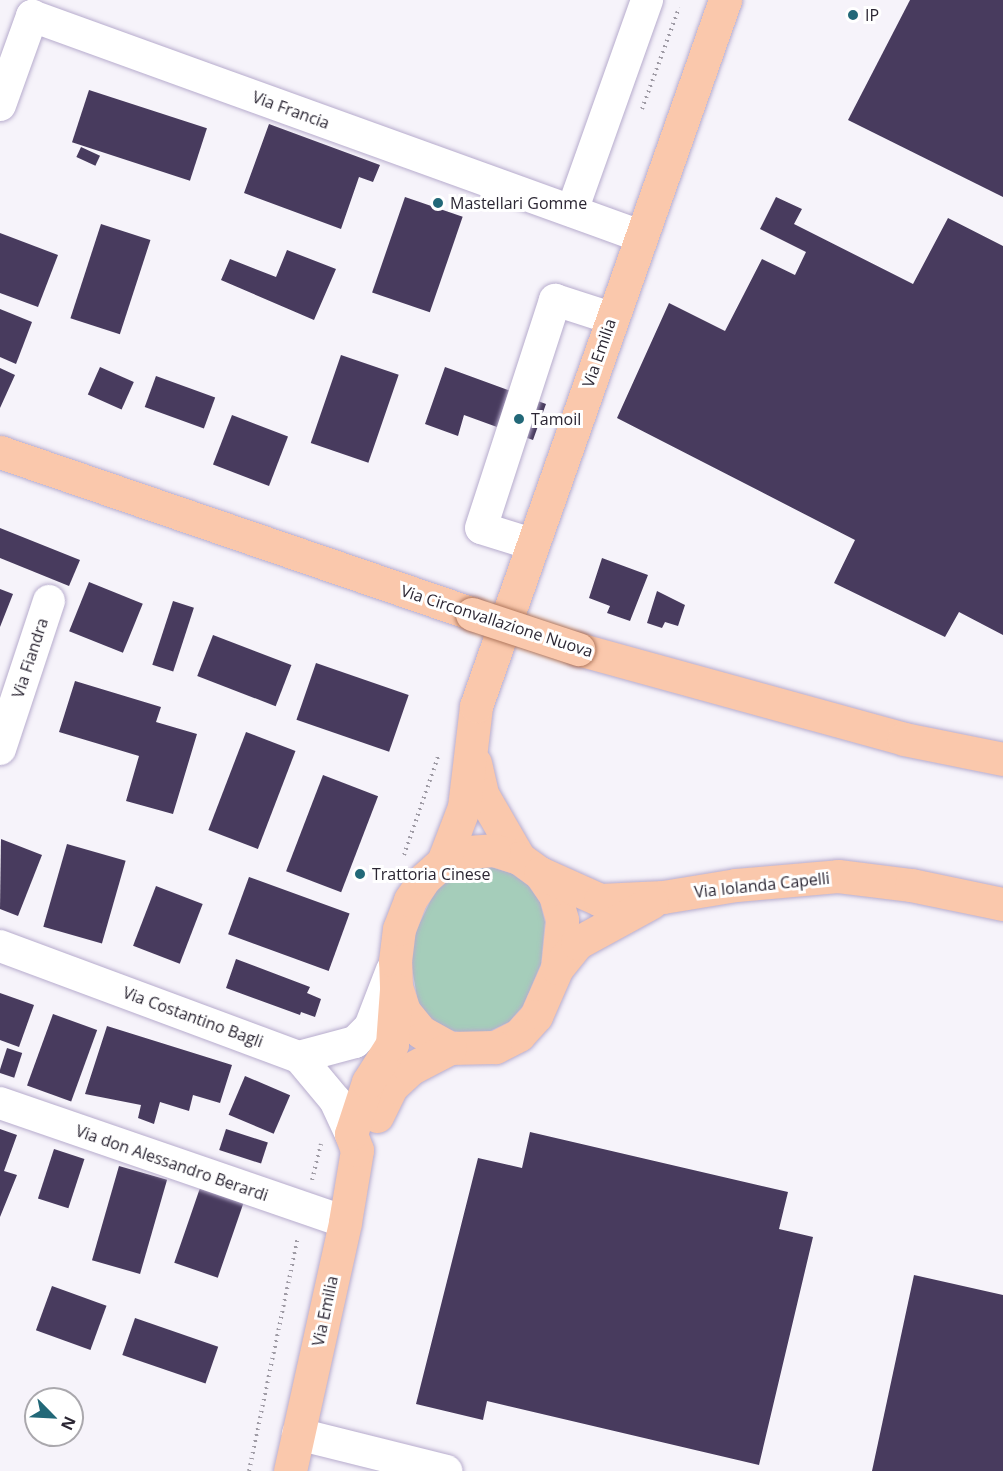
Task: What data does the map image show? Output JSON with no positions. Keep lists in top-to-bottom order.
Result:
{
  "streets": {
    "main road": ["Via Emilia", "Via Circonvallazione Nuova", "Via Iolanda Capelli"],
    "street": [
      "Via Francia",
      "Via Fiandra",
      "Via Costantino Bagli",
      "Via don Alessandro Berardi"
    ]
  },
  "crossings": [
    ["Via Francia", "Via Emilia"],
    ["Via Emilia", "Via Iolanda Capelli"],
    ["Via Emilia", "Via Costantino Bagli"],
    ["Via Emilia", "Via don Alessandro Berardi"]
  ],
  "places": [
    "IP",
    "Mastellari Gomme",
    "Tamoil",
    "Trattoria Cinese"
  ],
  "north": "bottom right"
}
